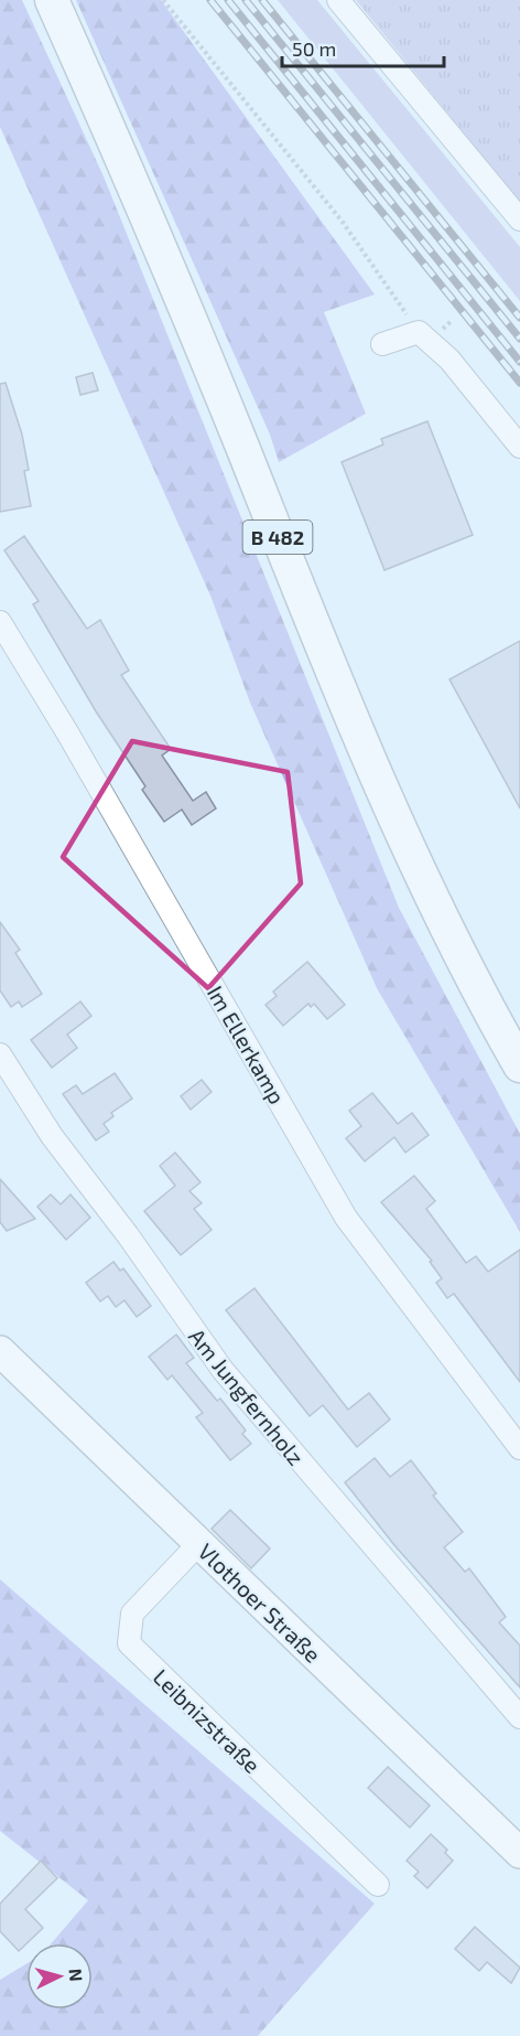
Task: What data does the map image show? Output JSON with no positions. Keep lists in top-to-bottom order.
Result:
{
  "streets": {
    "main road": ["B 482"],
    "street": [
      "Im Ellerkamp",
      "Am Jungfernholz",
      "Vlothoer Straße",
      "Leibnizstraße"
    ]
  },
  "crossings": [
    ["Vlothoer Straße", "Leibnizstraße"]
  ],
  "scale_bar": "50 m",
  "north": "right"
}
